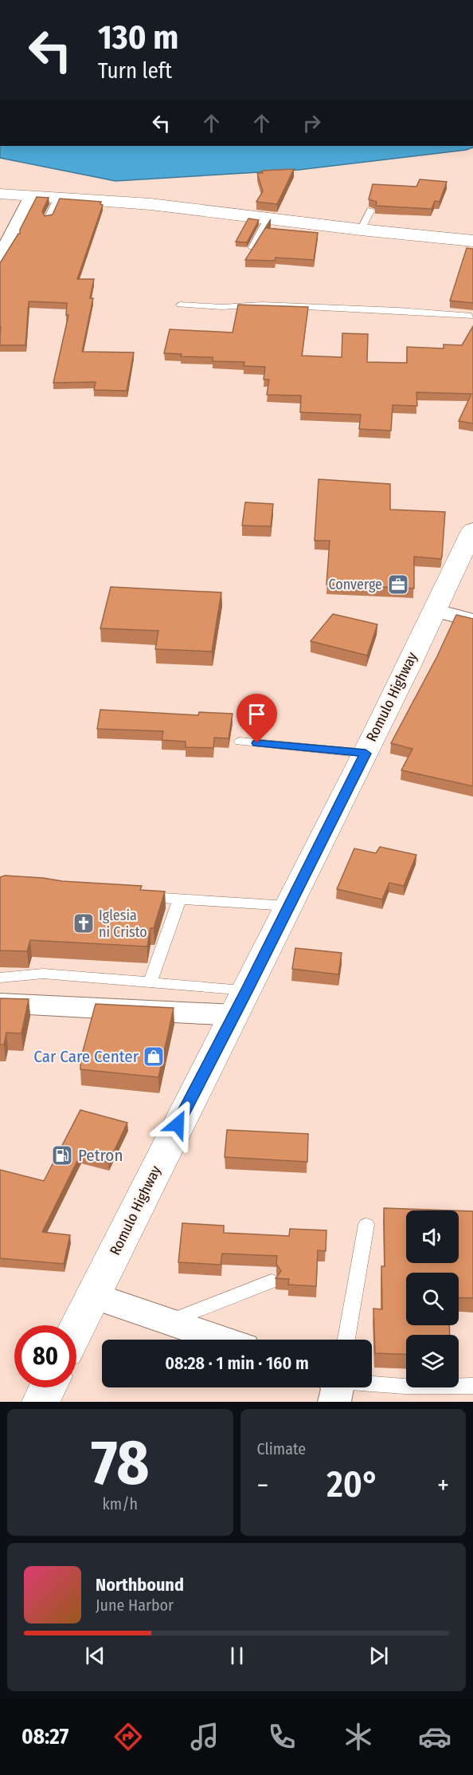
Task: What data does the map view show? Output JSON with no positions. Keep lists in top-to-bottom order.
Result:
{
  "streets": {
    "main road": ["Romulo Highway"]
  },
  "places": {
    "office": ["Converge"],
    "church": ["Iglesia ni Cristo"],
    "shop": ["Car Care Center"],
    "fuel station": ["Petron"]
  },
  "page": {
    "turn": ["130 m", "Turn left"],
    "limit": "80",
    "trip": "08:28 · 1 min · 160 m",
    "tile": [
      ["78", "km/h"],
      "Climate"
    ],
    "heat": ["−", "20°", "+"],
    "song": ["Northbound", "June Harbor"],
    "tabs": "08:27"
  }
}
